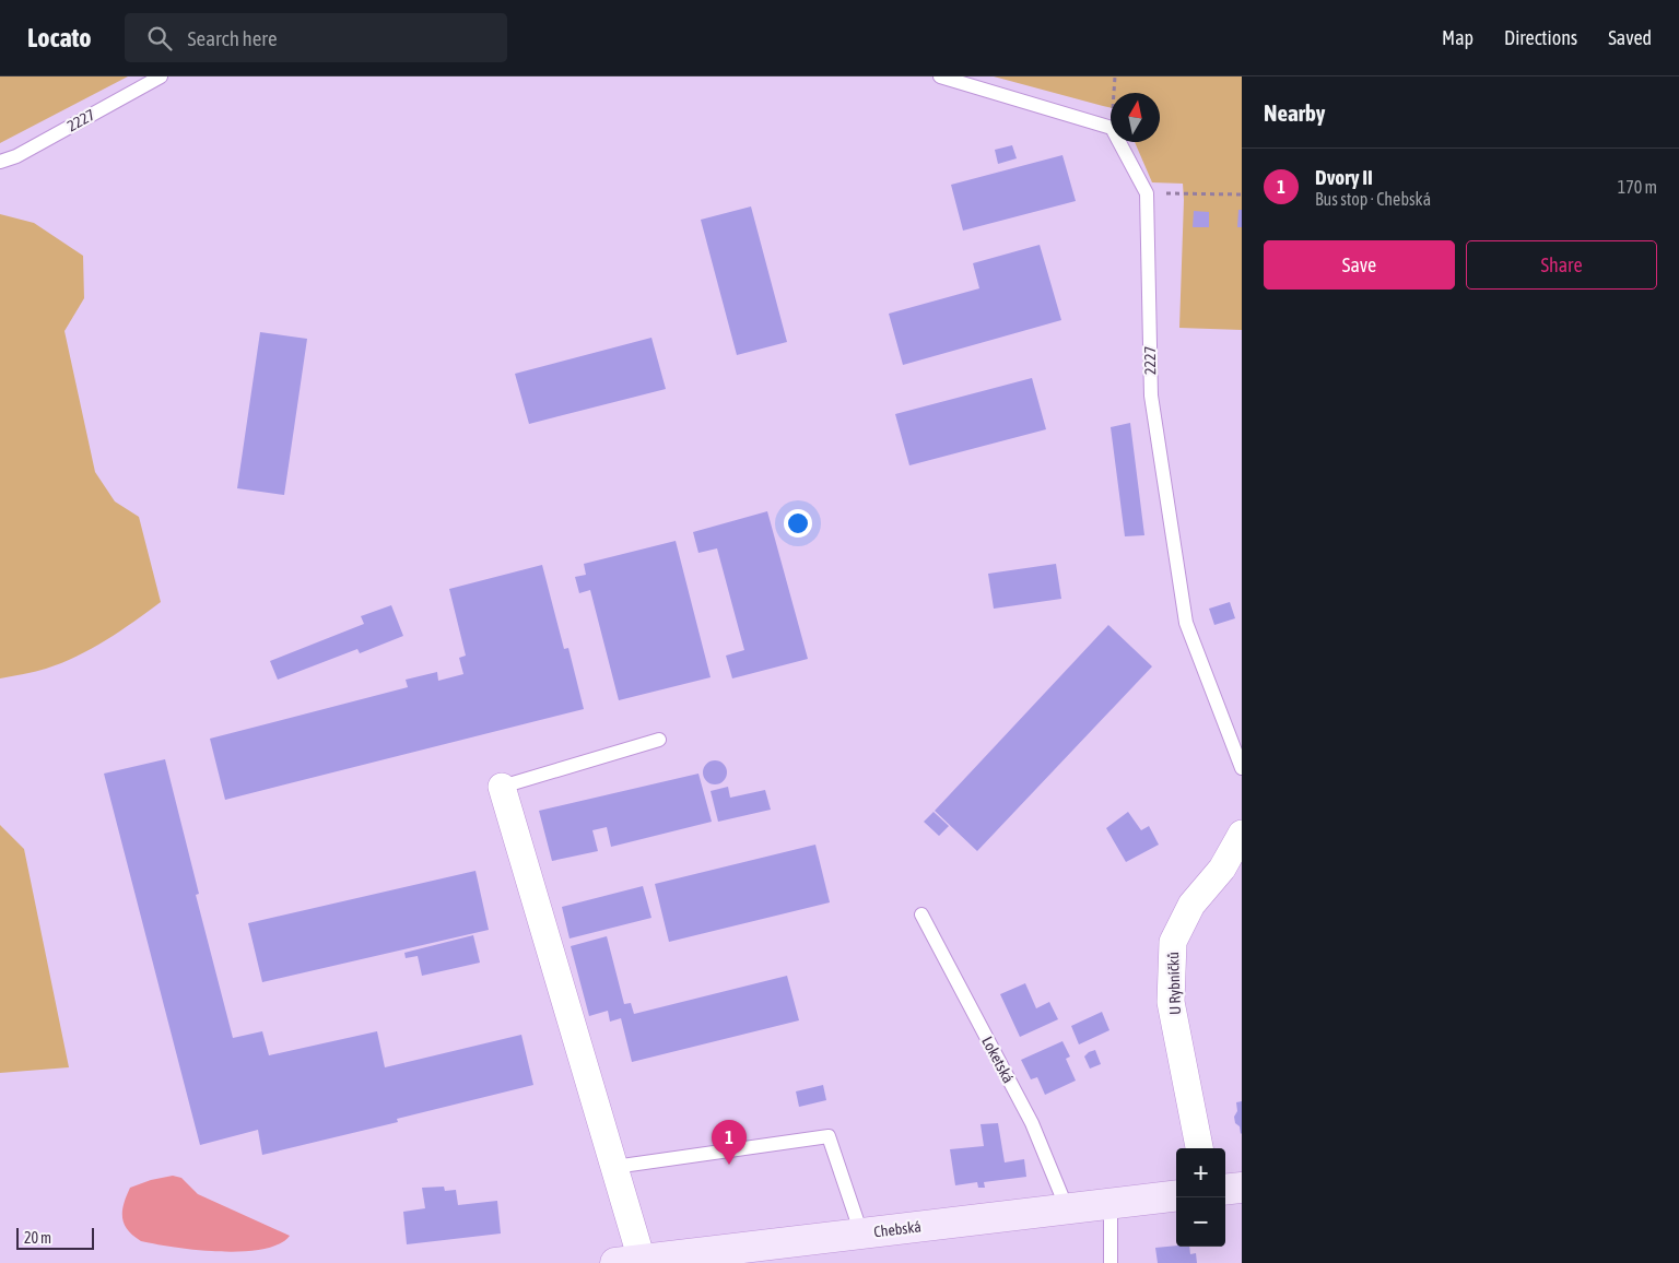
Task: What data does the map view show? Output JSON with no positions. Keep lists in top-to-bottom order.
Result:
{
  "streets": {
    "street": ["U Rybníčků", "Chebská"],
    "lane": ["2227", "Loketská"]
  },
  "crossings": [
    ["Loketská", "Chebská"]
  ],
  "scale_bar": "20 m",
  "north": "top",
  "page": {
    "header": "Locato",
    "search": "Search here",
    "nav": ["Map", "Directions", "Saved"],
    "heading": "Nearby",
    "list": [
      {
        "mark": "1",
        "name": "Dvory II",
        "note": "Bus stop · Chebská",
        "value": "170 m"
      }
    ],
    "buttons": ["Save", "Share"],
    "pins": "1",
    "map_buttons": ["+", "−"],
    "scale": "20 m"
  }
}
